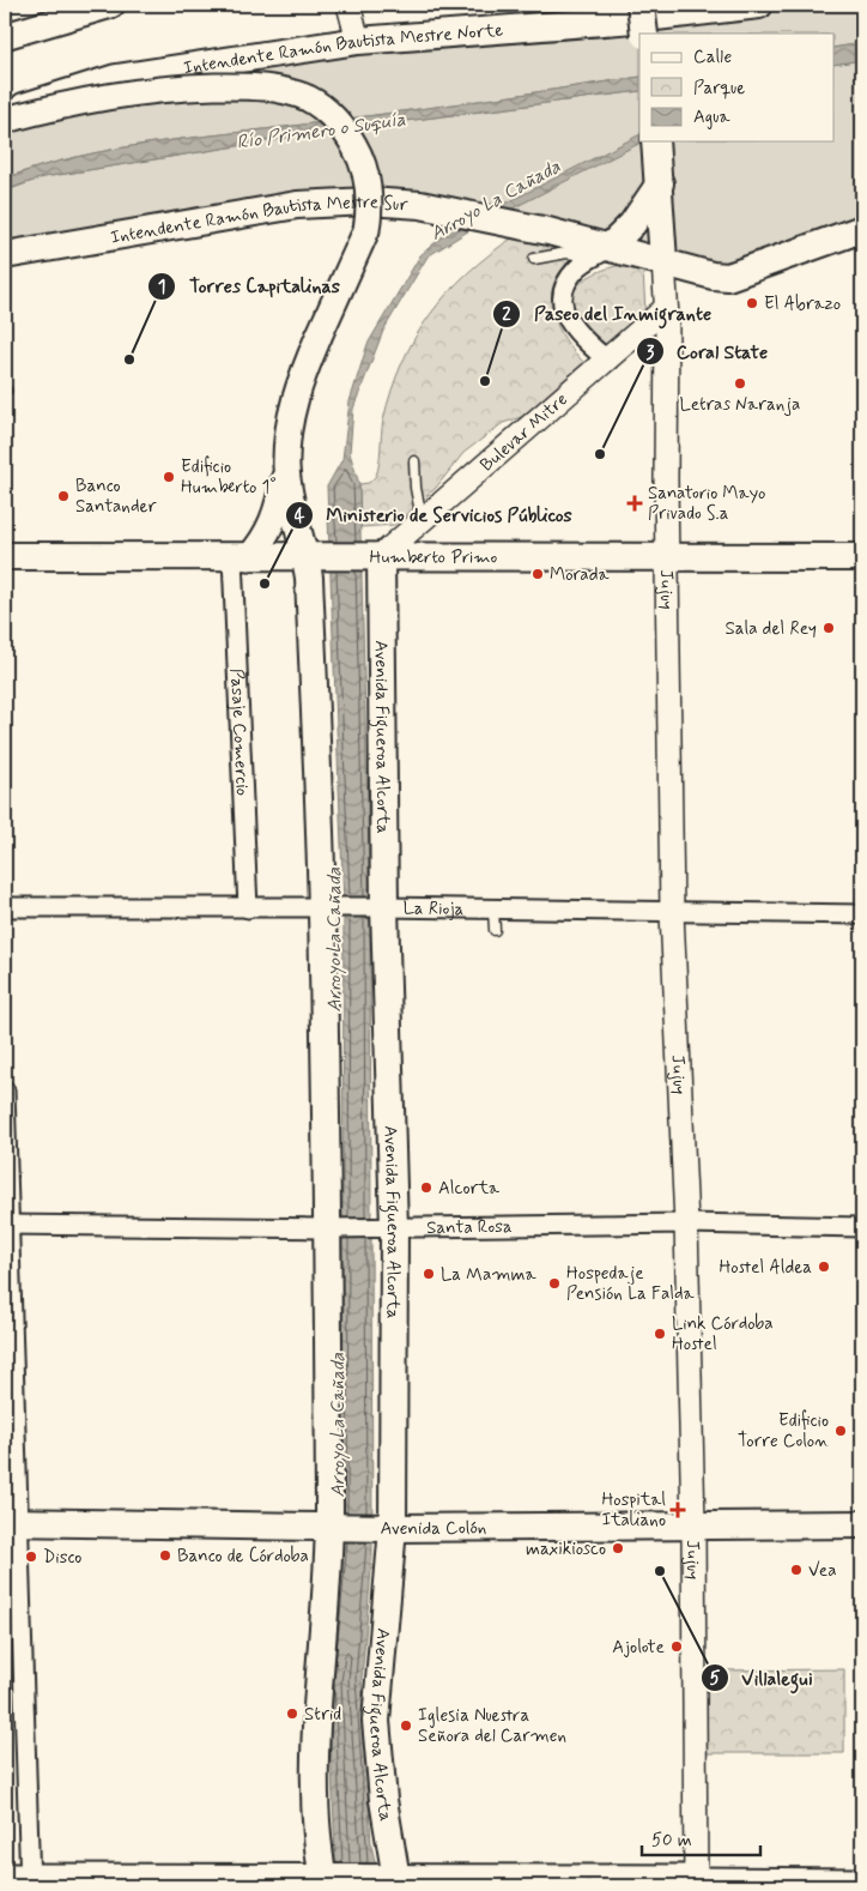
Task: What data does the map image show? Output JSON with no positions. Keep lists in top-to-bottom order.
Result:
{
  "streets": {
    "main road": [
      "Intendente Ramón Bautista Mestre Norte",
      "Intendente Ramón Bautista Mestre Sur",
      "Humberto Primo",
      "Avenida Figueroa Alcorta",
      "Avenida Colón"
    ],
    "street": [
      "Bulevar Mitre",
      "Jujuy",
      "Pasaje Comercio",
      "La Rioja",
      "Santa Rosa"
    ]
  },
  "crossings": [
    ["Intendente Ramón Bautista Mestre Sur", "Bulevar Mitre"],
    ["Intendente Ramón Bautista Mestre Sur", "Jujuy"],
    ["Bulevar Mitre", "Humberto Primo"],
    ["Bulevar Mitre", "Jujuy"],
    ["Bulevar Mitre", "Avenida Figueroa Alcorta"],
    ["Humberto Primo", "Jujuy"],
    ["Humberto Primo", "Pasaje Comercio"],
    ["Humberto Primo", "Avenida Figueroa Alcorta"],
    ["Jujuy", "La Rioja"],
    ["Jujuy", "Santa Rosa"],
    ["Jujuy", "Avenida Colón"],
    ["Pasaje Comercio", "La Rioja"],
    ["Avenida Figueroa Alcorta", "La Rioja"],
    ["Avenida Figueroa Alcorta", "Santa Rosa"],
    ["Avenida Figueroa Alcorta", "Avenida Colón"]
  ],
  "water": ["Río Primero o Suquía", "Arroyo La Cañada"],
  "places": {
    "other": [
      "El Abrazo",
      "Torres Capitalinas",
      "Paseo del Inmigrante",
      "Letras Naranja",
      "Coral State",
      "Edificio Humberto 1°",
      "Banco Santander",
      "Morada",
      "Ministerio de Servicios Públicos",
      "Sala del Rey",
      "Alcorta",
      "Hostel Aldea",
      "La Mamma",
      "Hospedaje Pensión La Falda",
      "Link Córdoba Hostel",
      "Edificio Torre Colon",
      "maxikiosco",
      "Banco de Córdoba",
      "Disco",
      "Vea",
      "Villalegui",
      "Ajolote",
      "Strid",
      "Iglesia Nuestra Señora del Carmen"
    ],
    "health": ["Sanatorio Mayo Privado S.a", "Hospital Italiano"]
  },
  "legend": ["Calle", "Parque", "Agua"],
  "scale_bar": "50 m"
}
